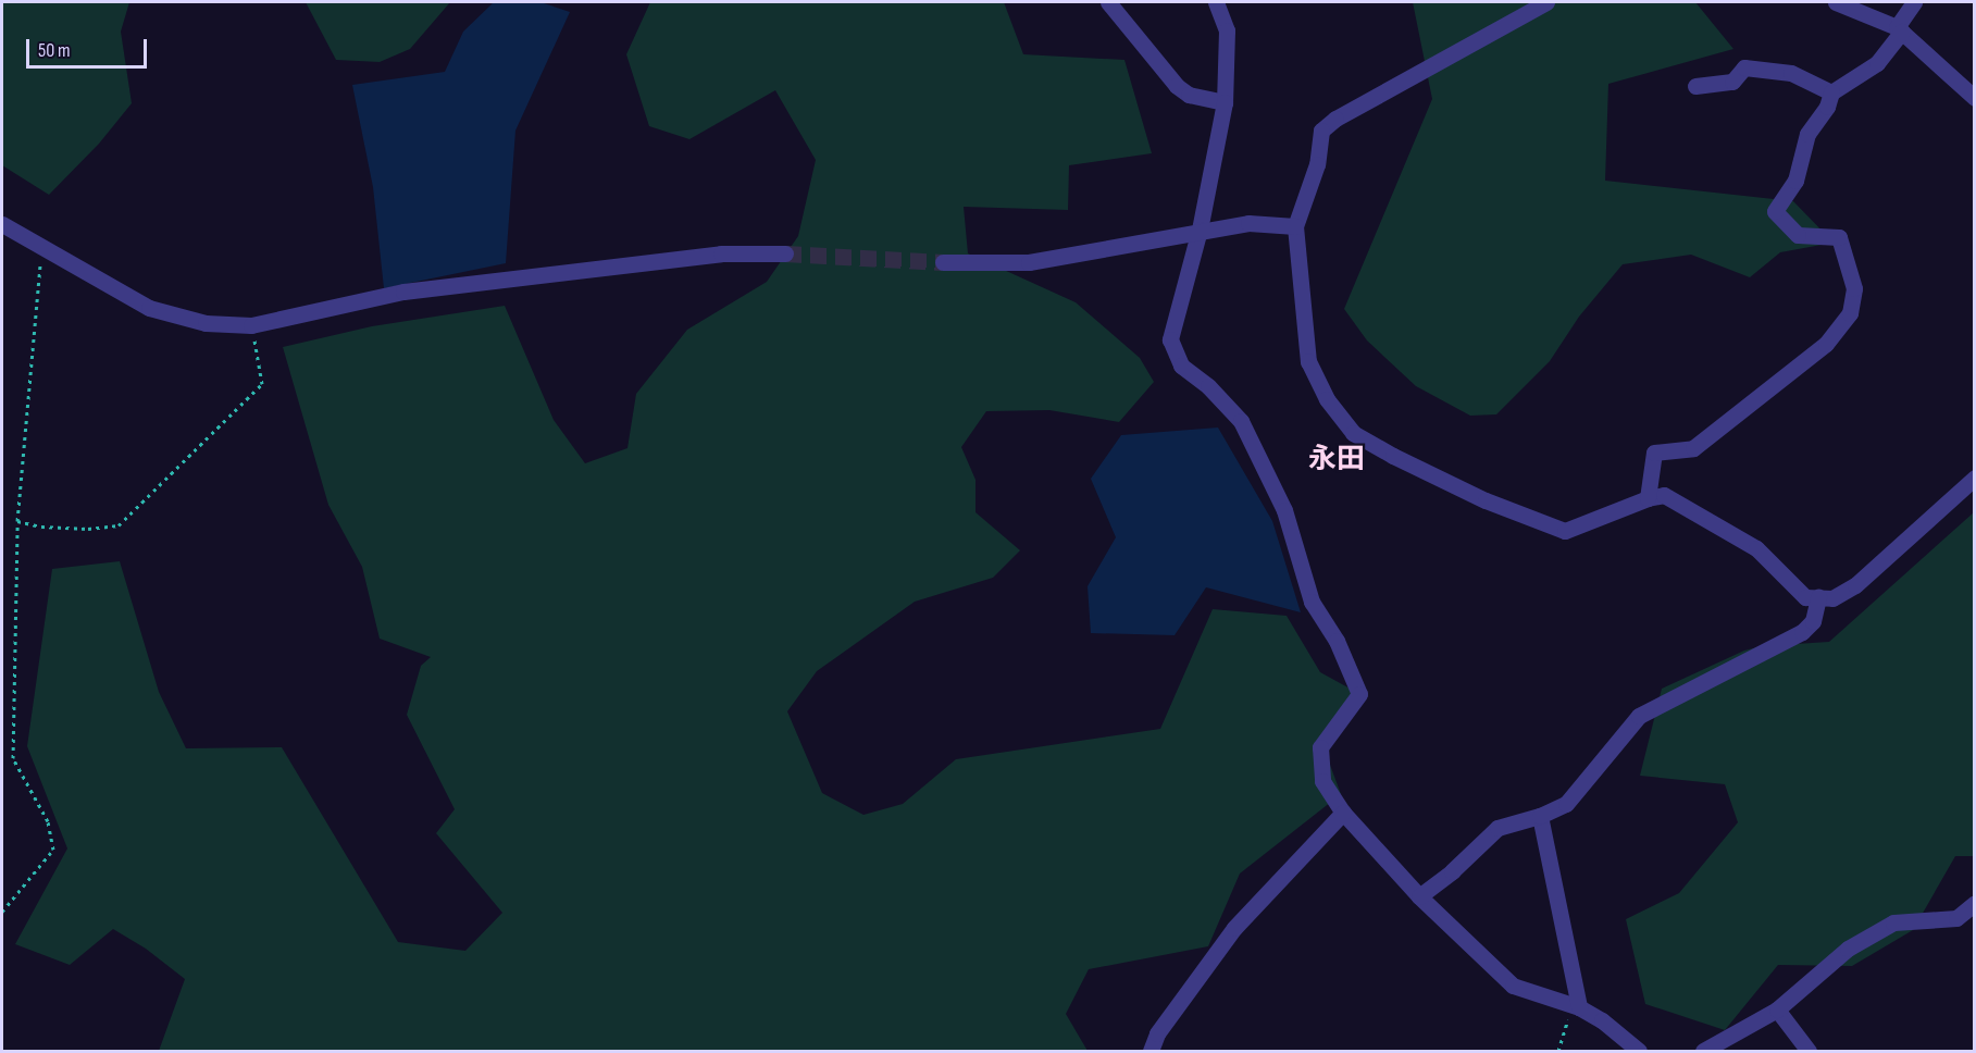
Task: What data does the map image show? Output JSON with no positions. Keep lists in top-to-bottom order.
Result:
{
  "districts": ["永田"],
  "scale_bar": "50 m"
}
